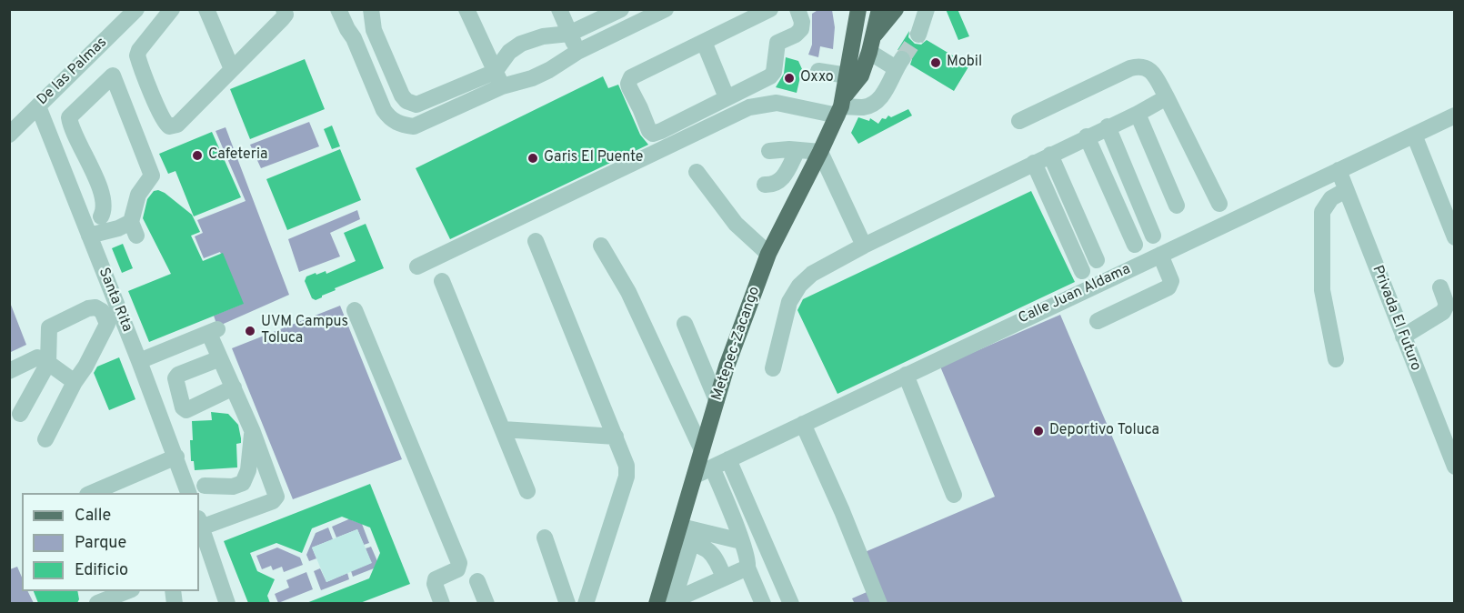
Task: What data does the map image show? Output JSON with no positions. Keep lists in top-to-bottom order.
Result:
{
  "streets": {
    "main road": ["Metepec-Zacango"],
    "street": [
      "De las Palmas",
      "Calle Juan Aldama",
      "Santa Rita",
      "Privada El Futuro"
    ]
  },
  "crossings": [
    ["De las Palmas", "Santa Rita"],
    ["Calle Juan Aldama", "Privada El Futuro"],
    ["Calle Juan Aldama", "Metepec-Zacango"]
  ],
  "places": [
    "Mobil",
    "Oxxo",
    "Cafeteria",
    "Garis El Puente",
    "UVM Campus Toluca",
    "Deportivo Toluca"
  ],
  "legend": ["Calle", "Parque", "Edificio"]
}
